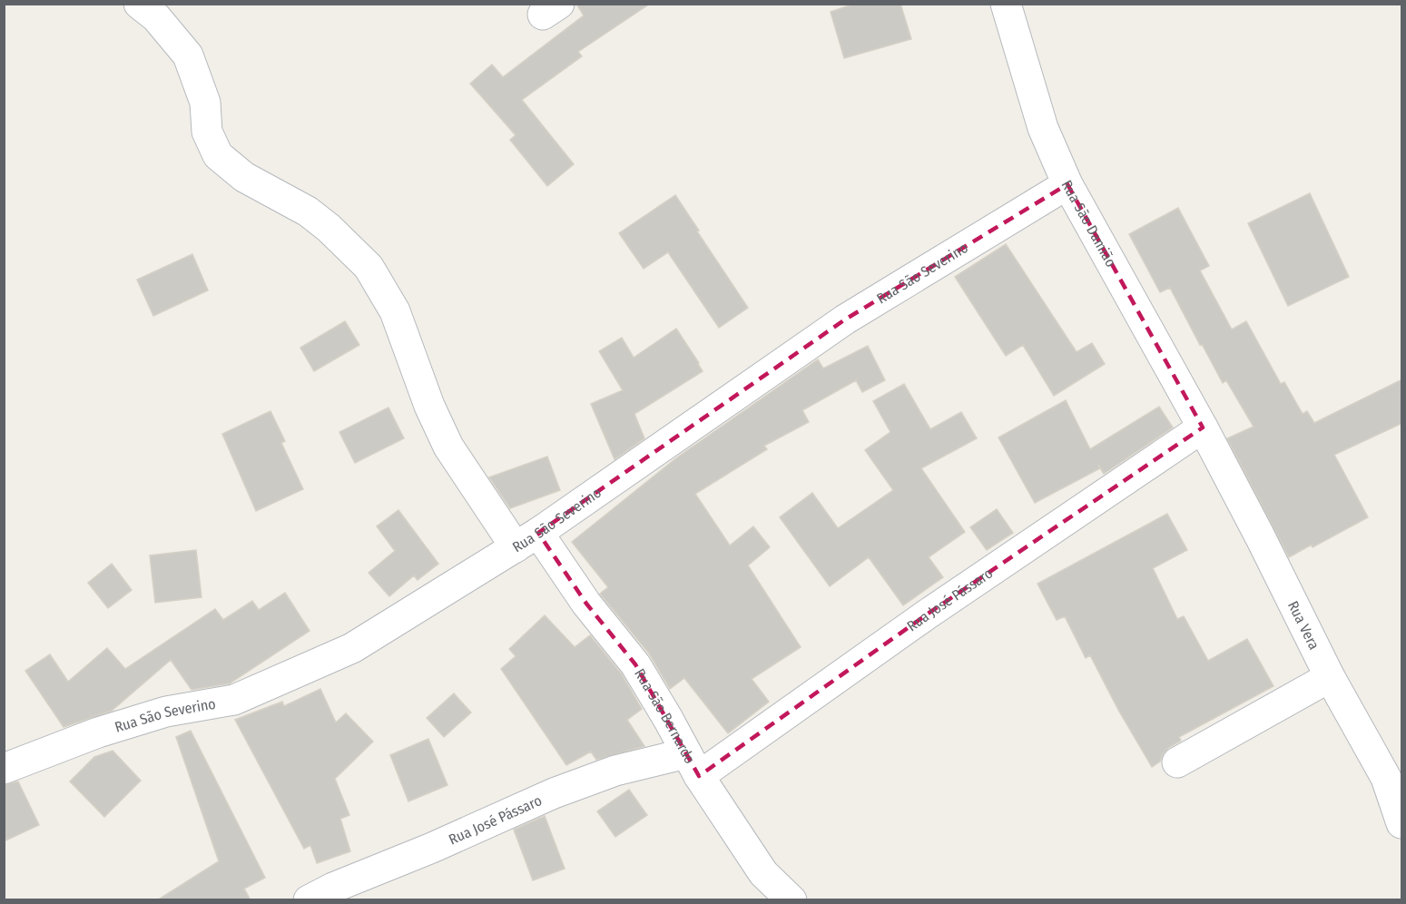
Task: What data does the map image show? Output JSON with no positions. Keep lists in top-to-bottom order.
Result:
{
  "streets": {
    "street": [
      "Rua São Damião",
      "Rua São Severino",
      "Rua José Pássaro",
      "Rua Vera",
      "Rua São Bernardo"
    ]
  },
  "crossings": [
    ["Rua São Damião", "Rua São Severino"],
    ["Rua São Damião", "Rua José Pássaro"],
    ["Rua São Damião", "Rua Vera"],
    ["Rua São Severino", "Rua São Bernardo"],
    ["Rua José Pássaro", "Rua Vera"],
    ["Rua José Pássaro", "Rua São Bernardo"]
  ]
}
